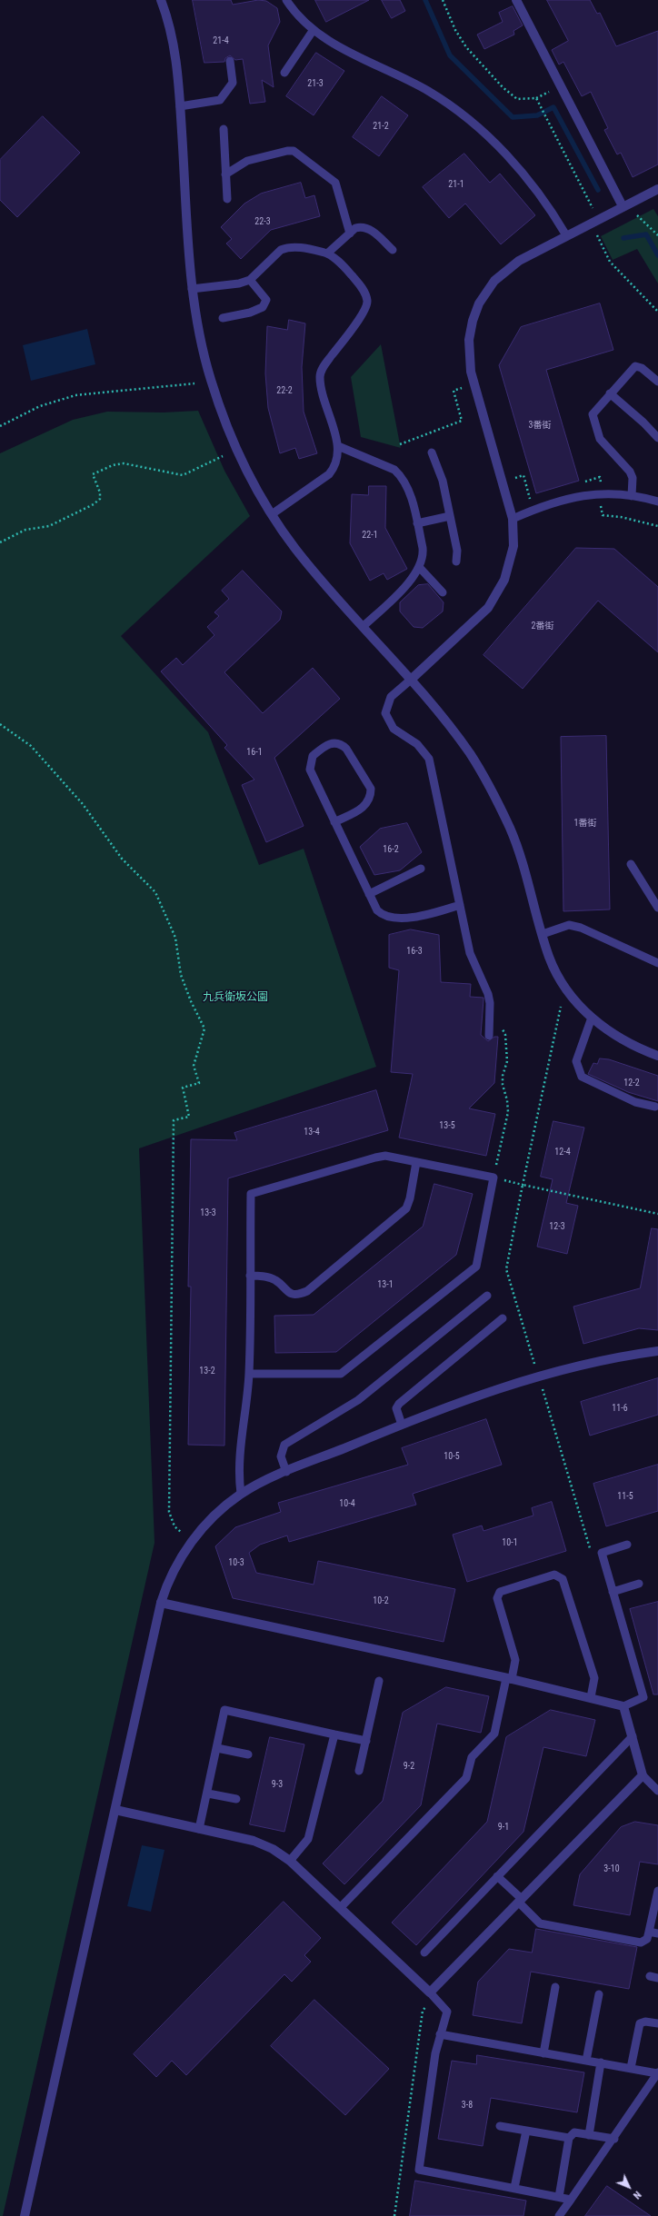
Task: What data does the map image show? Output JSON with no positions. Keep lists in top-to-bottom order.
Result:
{
  "parks": ["九兵衛坂公園"],
  "house_numbers": [
    "21-4",
    "21-3",
    "21-2",
    "21-1",
    "22-3",
    "22-2",
    "3番街",
    "22-1",
    "2番街",
    "16-1",
    "1番街",
    "16-2",
    "16-3",
    "12-2",
    "13-5",
    "13-4",
    "12-4",
    "13-3",
    "12-3",
    "13-1",
    "13-2",
    "11-6",
    "10-5",
    "11-5",
    "10-4",
    "10-1",
    "10-3",
    "10-2",
    "9-2",
    "9-3",
    "9-1",
    "3-10",
    "3-8"
  ],
  "north": "bottom right"
}
